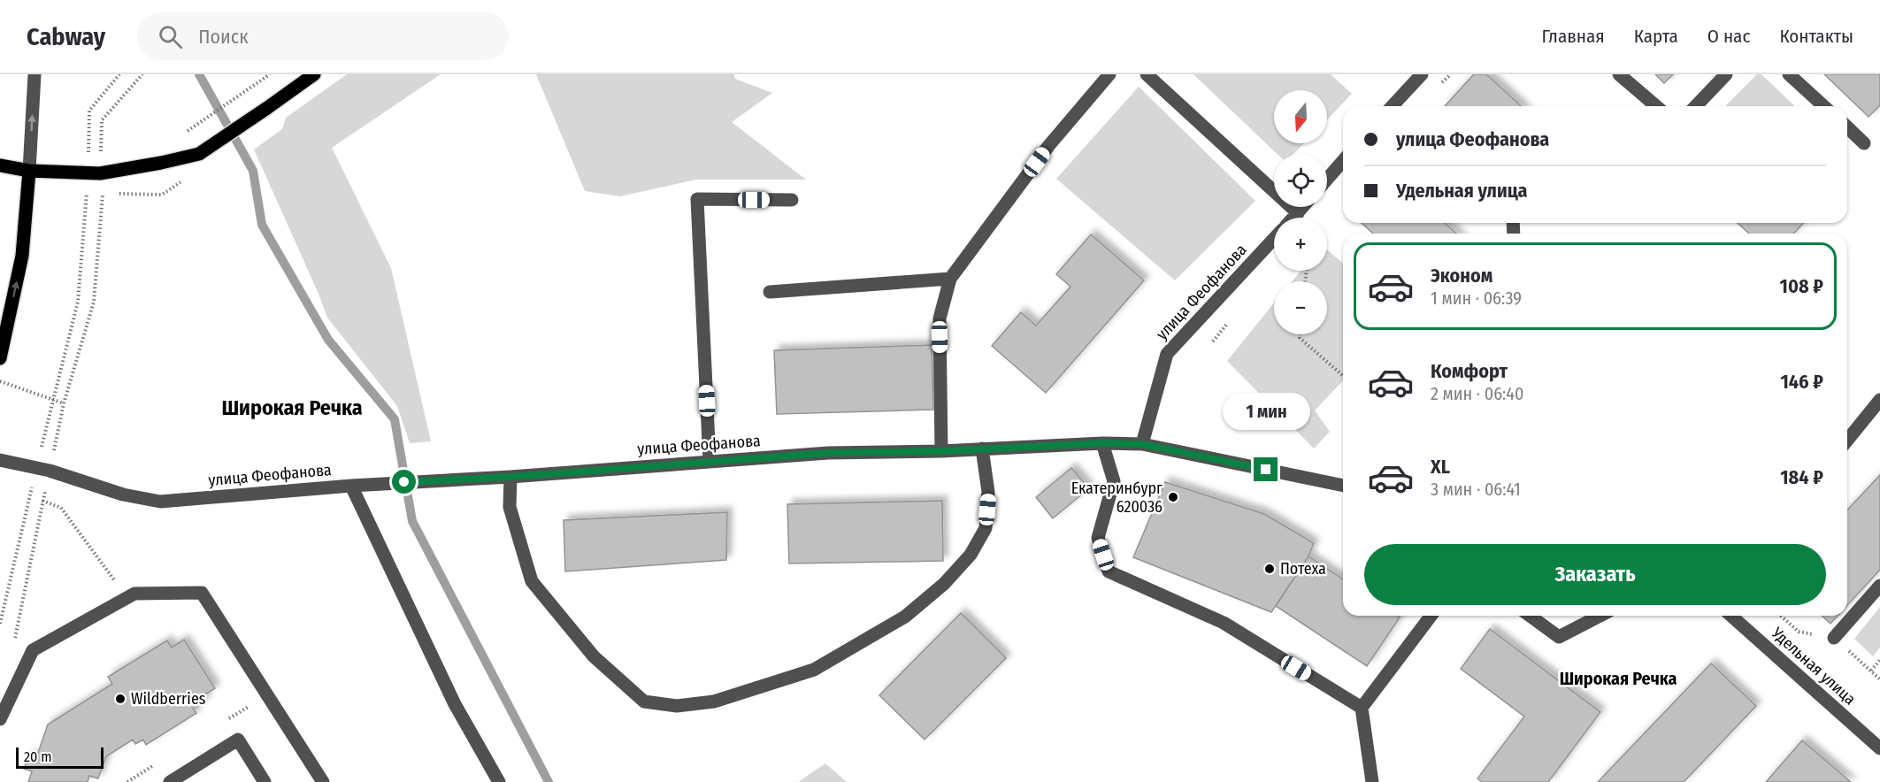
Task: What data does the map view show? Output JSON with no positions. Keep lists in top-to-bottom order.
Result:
{
  "streets": {
    "street": ["улица Феофанова", "Удельная улица"]
  },
  "districts": ["Широкая Речка", "Широкая Речка"],
  "places": ["Екатеринбург 620036", "Потеха", "Wildberries"],
  "scale_bar": "20 m",
  "north": "bottom",
  "page": {
    "header": "Cabway",
    "search": "Поиск",
    "nav": [
      "Главная",
      "Карта",
      "О нас",
      "Контакты"
    ],
    "map_buttons": ["+", "−"],
    "banner": ["улица Феофанова", "Удельная улица"],
    "list": [
      {
        "name": "Эконом",
        "note": "1 мин · 06:39",
        "value": "108 ₽"
      },
      {
        "name": "Комфорт",
        "note": "2 мин · 06:40",
        "value": "146 ₽"
      },
      {
        "name": "XL",
        "note": "3 мин · 06:41",
        "value": "184 ₽"
      }
    ],
    "bubble": "1 мин",
    "buttons": "Заказать",
    "scale": "20 m"
  }
}
